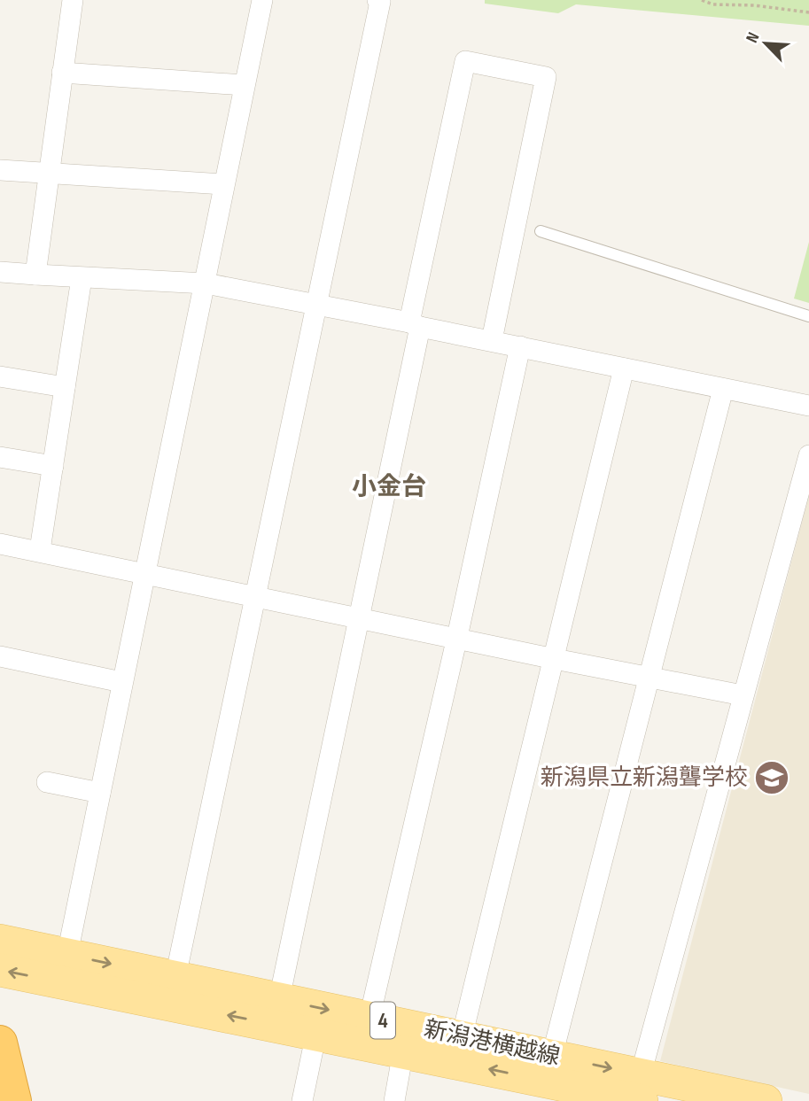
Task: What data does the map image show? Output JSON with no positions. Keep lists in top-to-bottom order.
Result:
{
  "streets": {
    "main road": ["4", "新潟港横越線"]
  },
  "districts": ["小金台"],
  "places": {
    "school or university": ["新潟県立新潟聾学校"]
  },
  "north": "top left"
}
